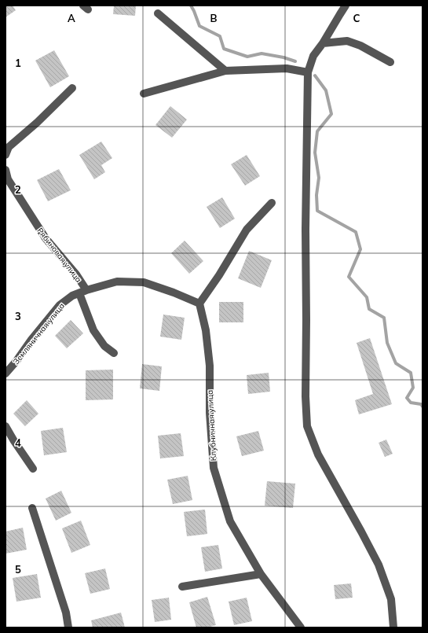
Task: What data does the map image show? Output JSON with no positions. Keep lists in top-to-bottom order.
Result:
{
  "streets": {
    "street": ["Рябиновая улица", "Земляничная улица", "Клубничная улица"]
  },
  "crossings": [
    ["Рябиновая улица", "Земляничная улица"],
    ["Земляничная улица", "Клубничная улица"]
  ],
  "grid": {
    "columns": ["A", "B", "C"],
    "rows": [
      "1",
      "2",
      "3",
      "4",
      "5"
    ]
  }
}
